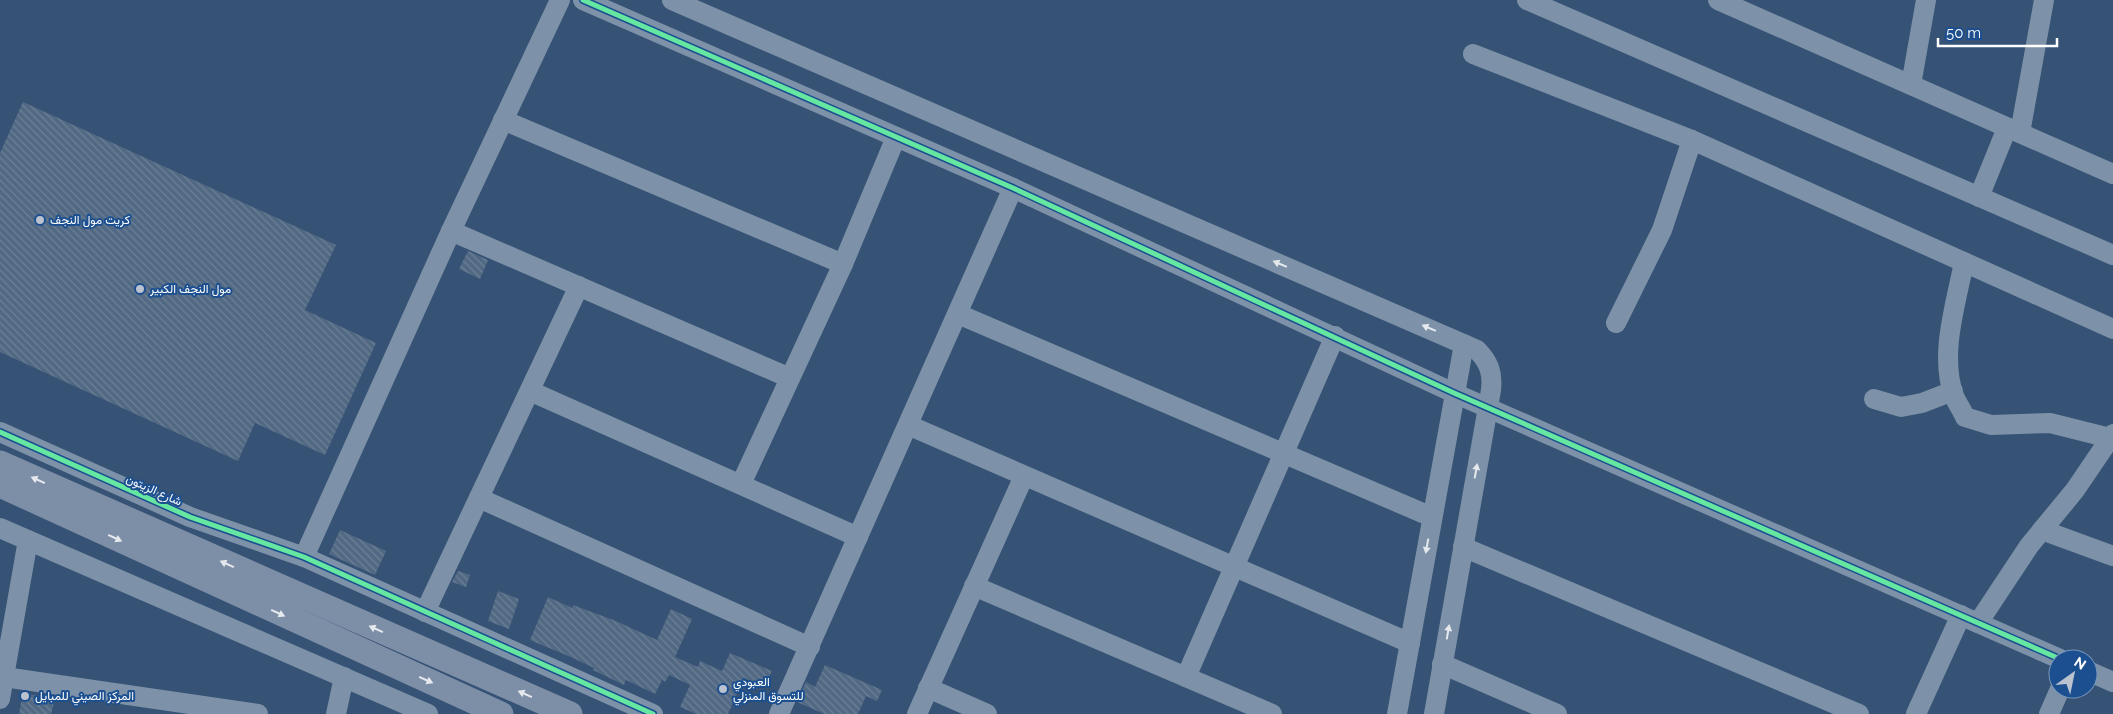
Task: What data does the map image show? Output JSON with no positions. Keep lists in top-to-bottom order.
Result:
{
  "streets": {
    "street": ["شارع الزيتون"]
  },
  "places": [
    "كريت مول النجف",
    "مول النجف الكبير",
    "العبودي للتسوق المنزلي",
    "المركز الصيني للمبايل"
  ],
  "scale_bar": "50 m",
  "north": "top right"
}
